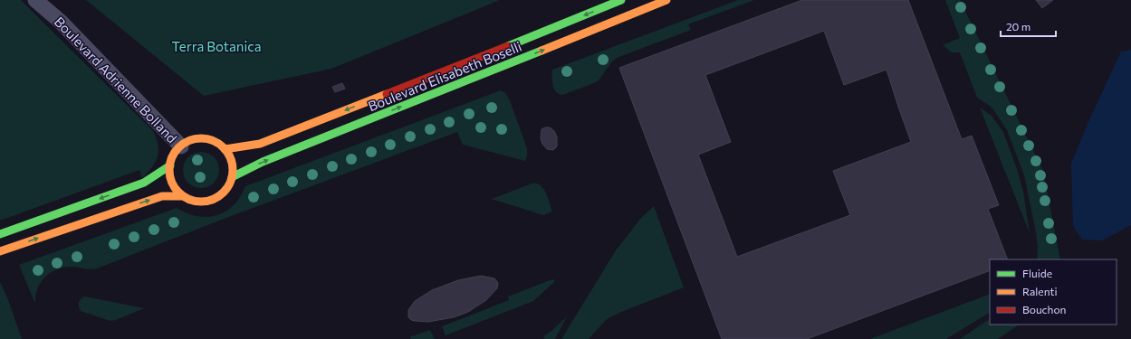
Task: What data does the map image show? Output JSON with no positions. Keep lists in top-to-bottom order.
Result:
{
  "streets": {
    "street": ["Boulevard Elisabeth Boselli", "Boulevard Adrienne Bolland"]
  },
  "crossings": [
    ["Boulevard Elisabeth Boselli", "Boulevard Adrienne Bolland"]
  ],
  "parks": ["Terra Botanica"],
  "legend": ["Fluide", "Ralenti", "Bouchon"],
  "scale_bar": "20 m"
}
